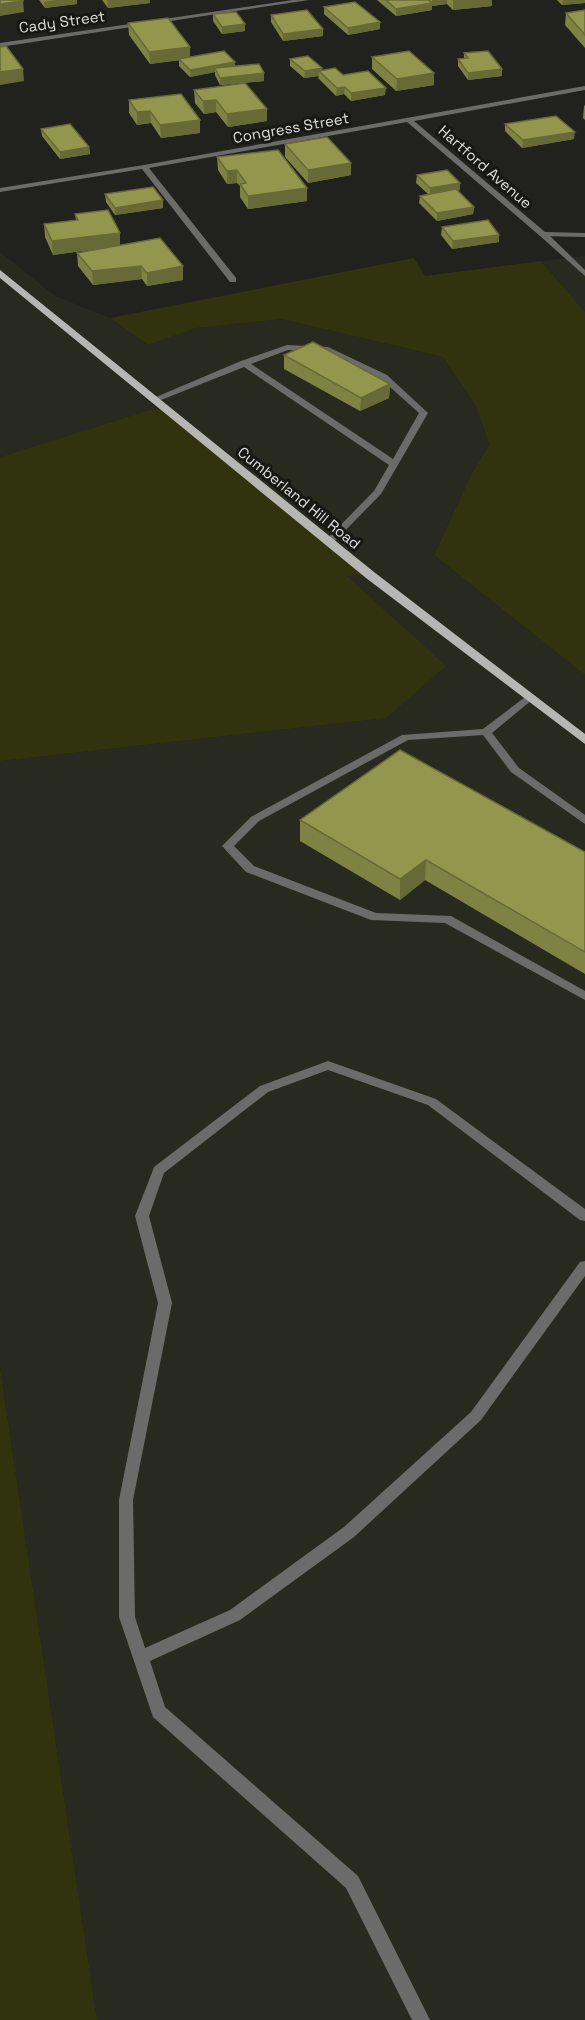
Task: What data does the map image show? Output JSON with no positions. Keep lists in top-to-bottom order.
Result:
{
  "streets": {
    "main road": ["Cumberland Hill Road"],
    "street": ["Cady Street", "Congress Street", "Hartford Avenue"]
  },
  "crossings": [
    ["Congress Street", "Hartford Avenue"]
  ]
}
